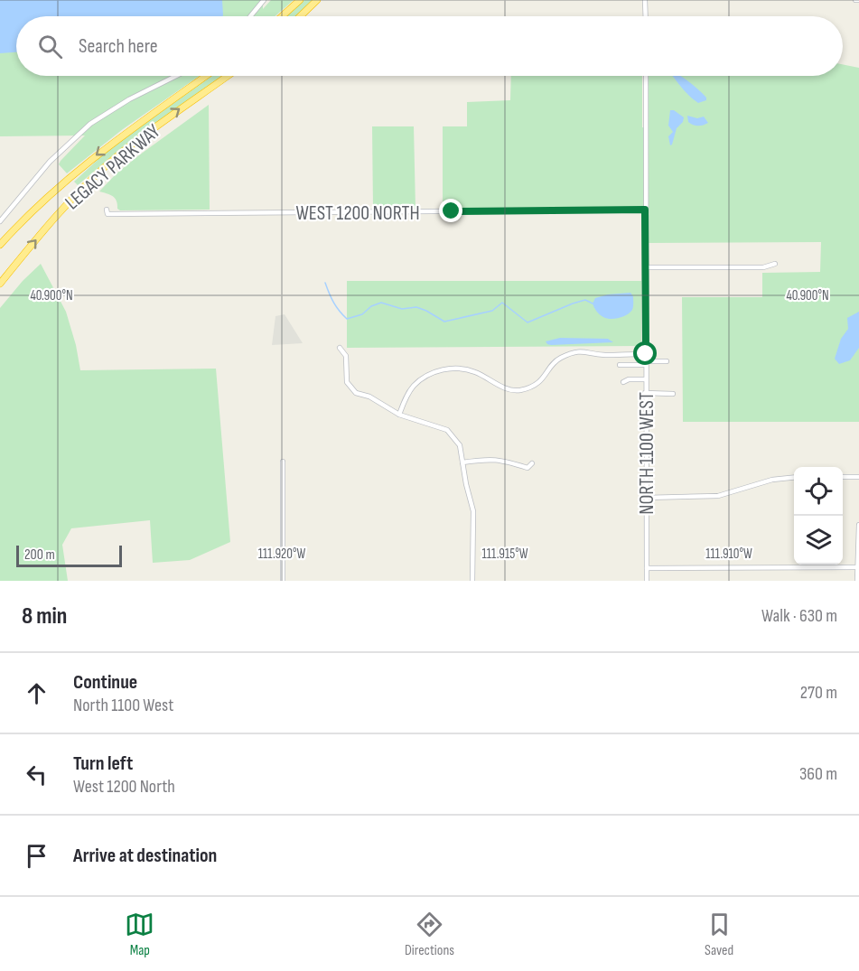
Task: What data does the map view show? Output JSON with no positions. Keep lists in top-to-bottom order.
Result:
{
  "streets": {
    "highway": ["LEGACY PARKWAY"],
    "street": ["WEST 1200 NORTH", "NORTH 1100 WEST"]
  },
  "crossings": [
    ["WEST 1200 NORTH", "NORTH 1100 WEST"]
  ],
  "scale_bar": "200 m",
  "page": {
    "search": "Search here",
    "scale": "200 m",
    "heading": ["8 min", "Walk · 630 m"],
    "list": [
      ["Continue", "North 1100 West", "270 m"],
      ["Turn left", "West 1200 North", "360 m"],
      "Arrive at destination"
    ],
    "nav": ["Map", "Directions", "Saved"]
  },
  "coordinates": [
    "40.900°N",
    "111.920°W",
    "111.915°W",
    "111.910°W"
  ]
}
